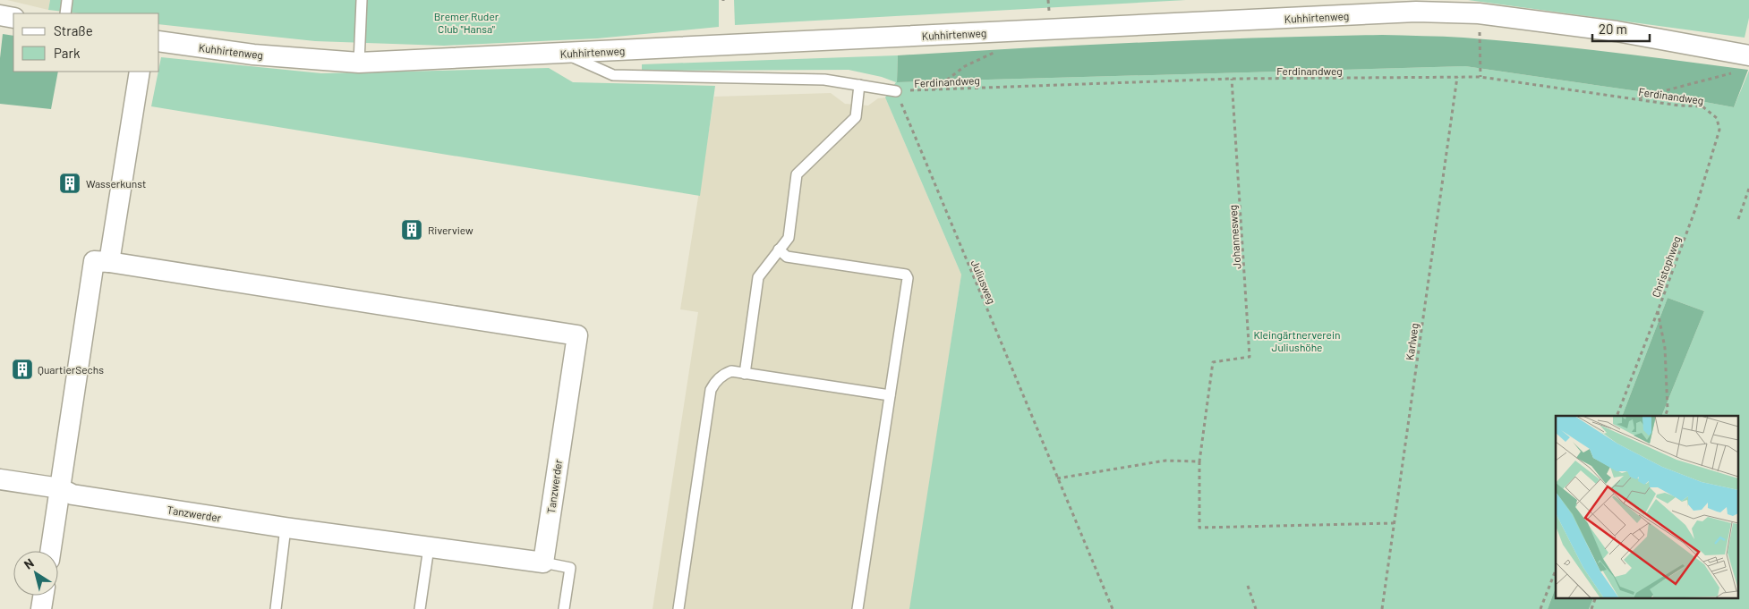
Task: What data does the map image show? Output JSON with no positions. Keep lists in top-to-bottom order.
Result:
{
  "streets": {
    "street": ["Kuhhirtenweg", "Tanzwerder"],
    "path": [
      "Ferdinandweg",
      "Johannesweg",
      "Christophweg",
      "Juliusweg",
      "Karlweg"
    ]
  },
  "crossings": [
    ["Ferdinandweg", "Johannesweg"],
    ["Ferdinandweg", "Christophweg"],
    ["Ferdinandweg", "Juliusweg"],
    ["Ferdinandweg", "Karlweg"]
  ],
  "parks": ["Bremer Ruder Club \"Hansa\"", "Kleingärtnerverein Juliushöhe"],
  "places": {
    "building": ["Wasserkunst", "Riverview", "QuartierSechs"]
  },
  "legend": ["Straße", "Park"],
  "scale_bar": "20 m",
  "north": "top left"
}
